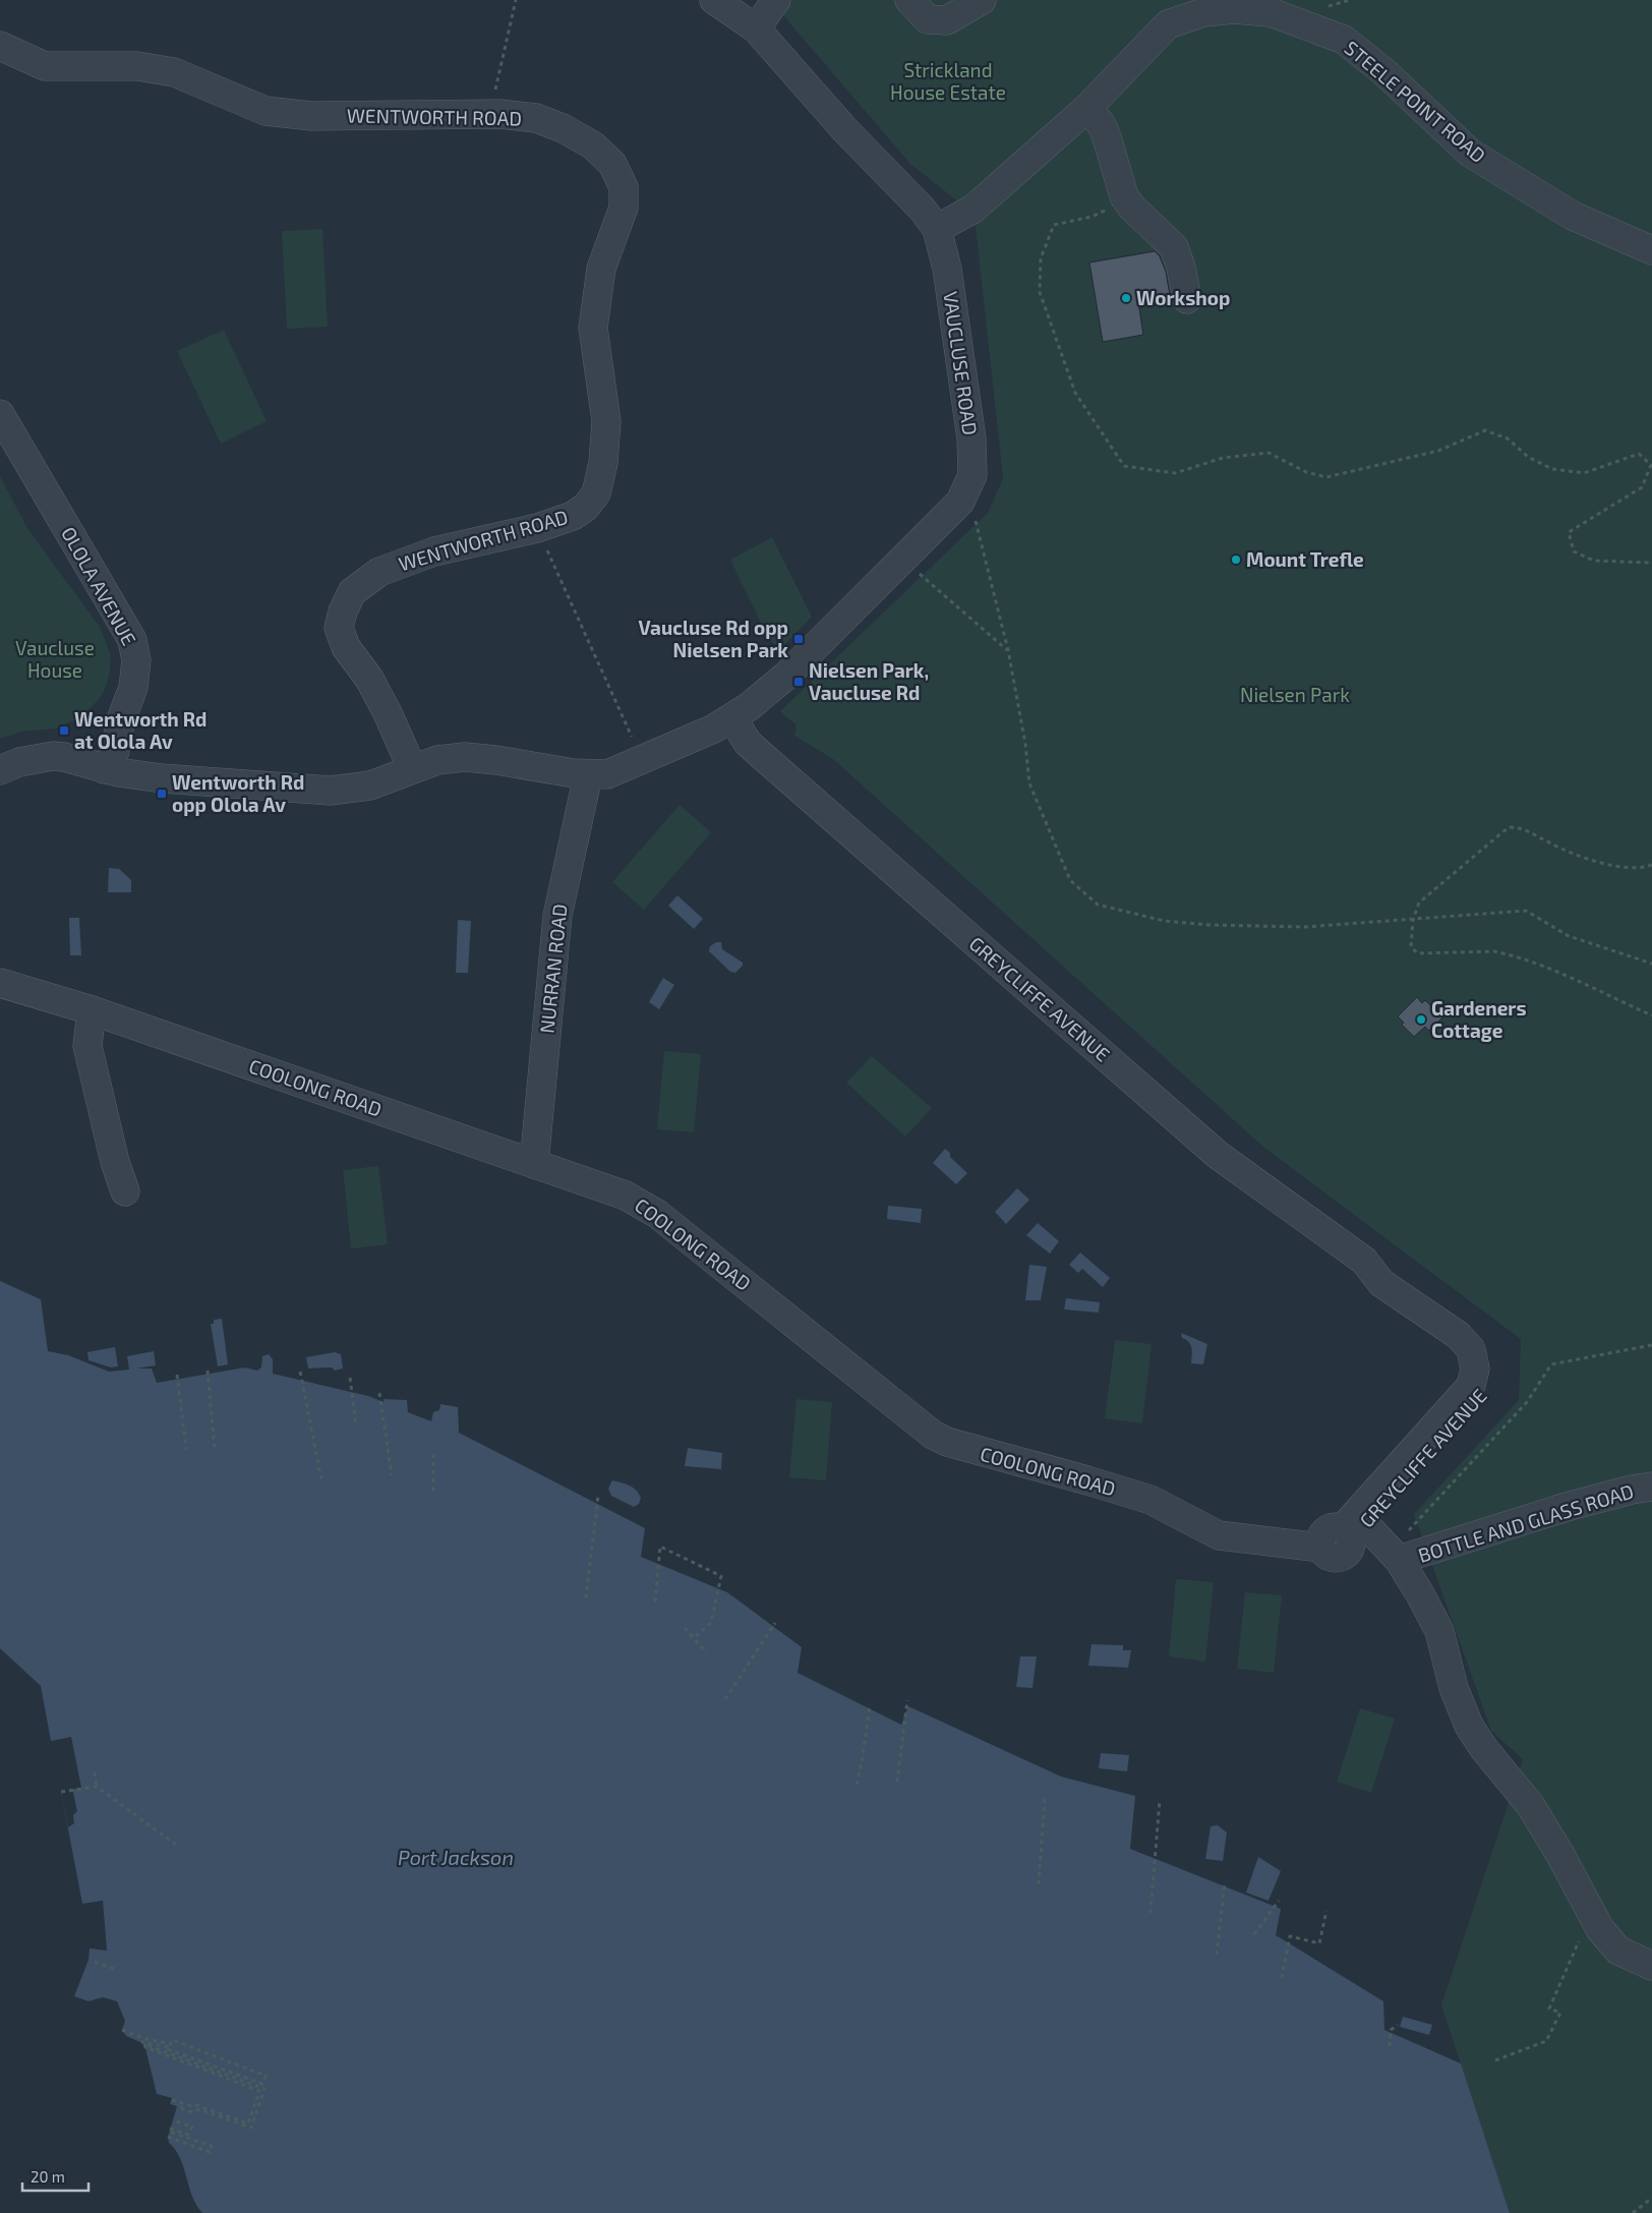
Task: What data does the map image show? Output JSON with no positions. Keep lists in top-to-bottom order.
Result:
{
  "streets": {
    "street": [
      "STEELE POINT ROAD",
      "WENTWORTH ROAD",
      "VAUCLUSE ROAD",
      "OLOLA AVENUE",
      "NURRAN ROAD",
      "GREYCLIFFE AVENUE",
      "COOLONG ROAD",
      "BOTTLE AND GLASS ROAD"
    ]
  },
  "crossings": [
    ["STEELE POINT ROAD", "VAUCLUSE ROAD"],
    ["VAUCLUSE ROAD", "GREYCLIFFE AVENUE"],
    ["NURRAN ROAD", "COOLONG ROAD"],
    ["GREYCLIFFE AVENUE", "COOLONG ROAD"],
    ["GREYCLIFFE AVENUE", "BOTTLE AND GLASS ROAD"],
    ["COOLONG ROAD", "BOTTLE AND GLASS ROAD"]
  ],
  "water": ["Port Jackson"],
  "parks": ["Strickland House Estate", "Vaucluse House", "Nielsen Park"],
  "places": {
    "other": ["Workshop", "Mount Trefle", "Gardeners Cottage"],
    "transit": [
      "Vaucluse Rd opp Nielsen Park",
      "Nielsen Park, Vaucluse Rd",
      "Wentworth Rd at Olola Av",
      "Wentworth Rd opp Olola Av"
    ]
  },
  "scale_bar": "20 m"
}
